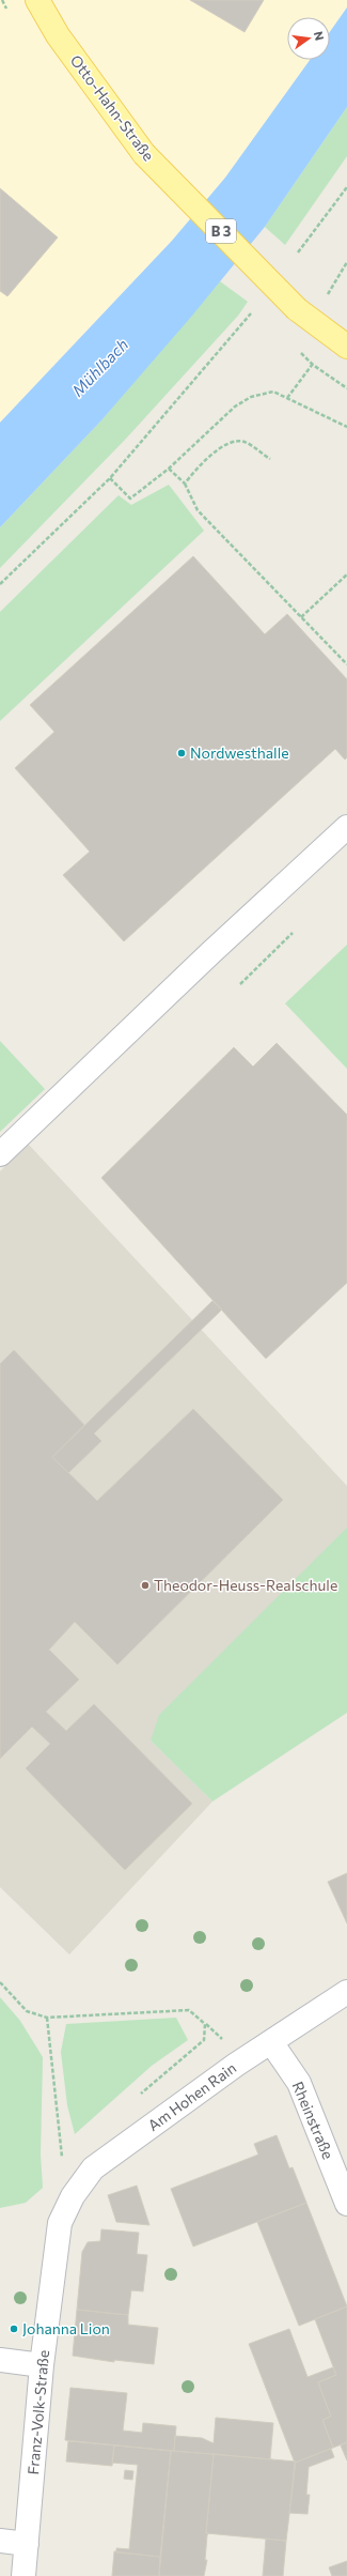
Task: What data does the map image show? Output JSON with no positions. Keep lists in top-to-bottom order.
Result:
{
  "streets": {
    "main road": ["Otto-Hahn-Straße", "B 3"],
    "street": ["Am Hohen Rain", "Rheinstraße", "Franz-Volk-Straße"]
  },
  "crossings": [
    ["Am Hohen Rain", "Rheinstraße"],
    ["Am Hohen Rain", "Franz-Volk-Straße"]
  ],
  "water": ["Mühlbach"],
  "places": ["Nordwesthalle", "Theodor-Heuss-Realschule", "Johanna Lion"],
  "north": "right"
}
